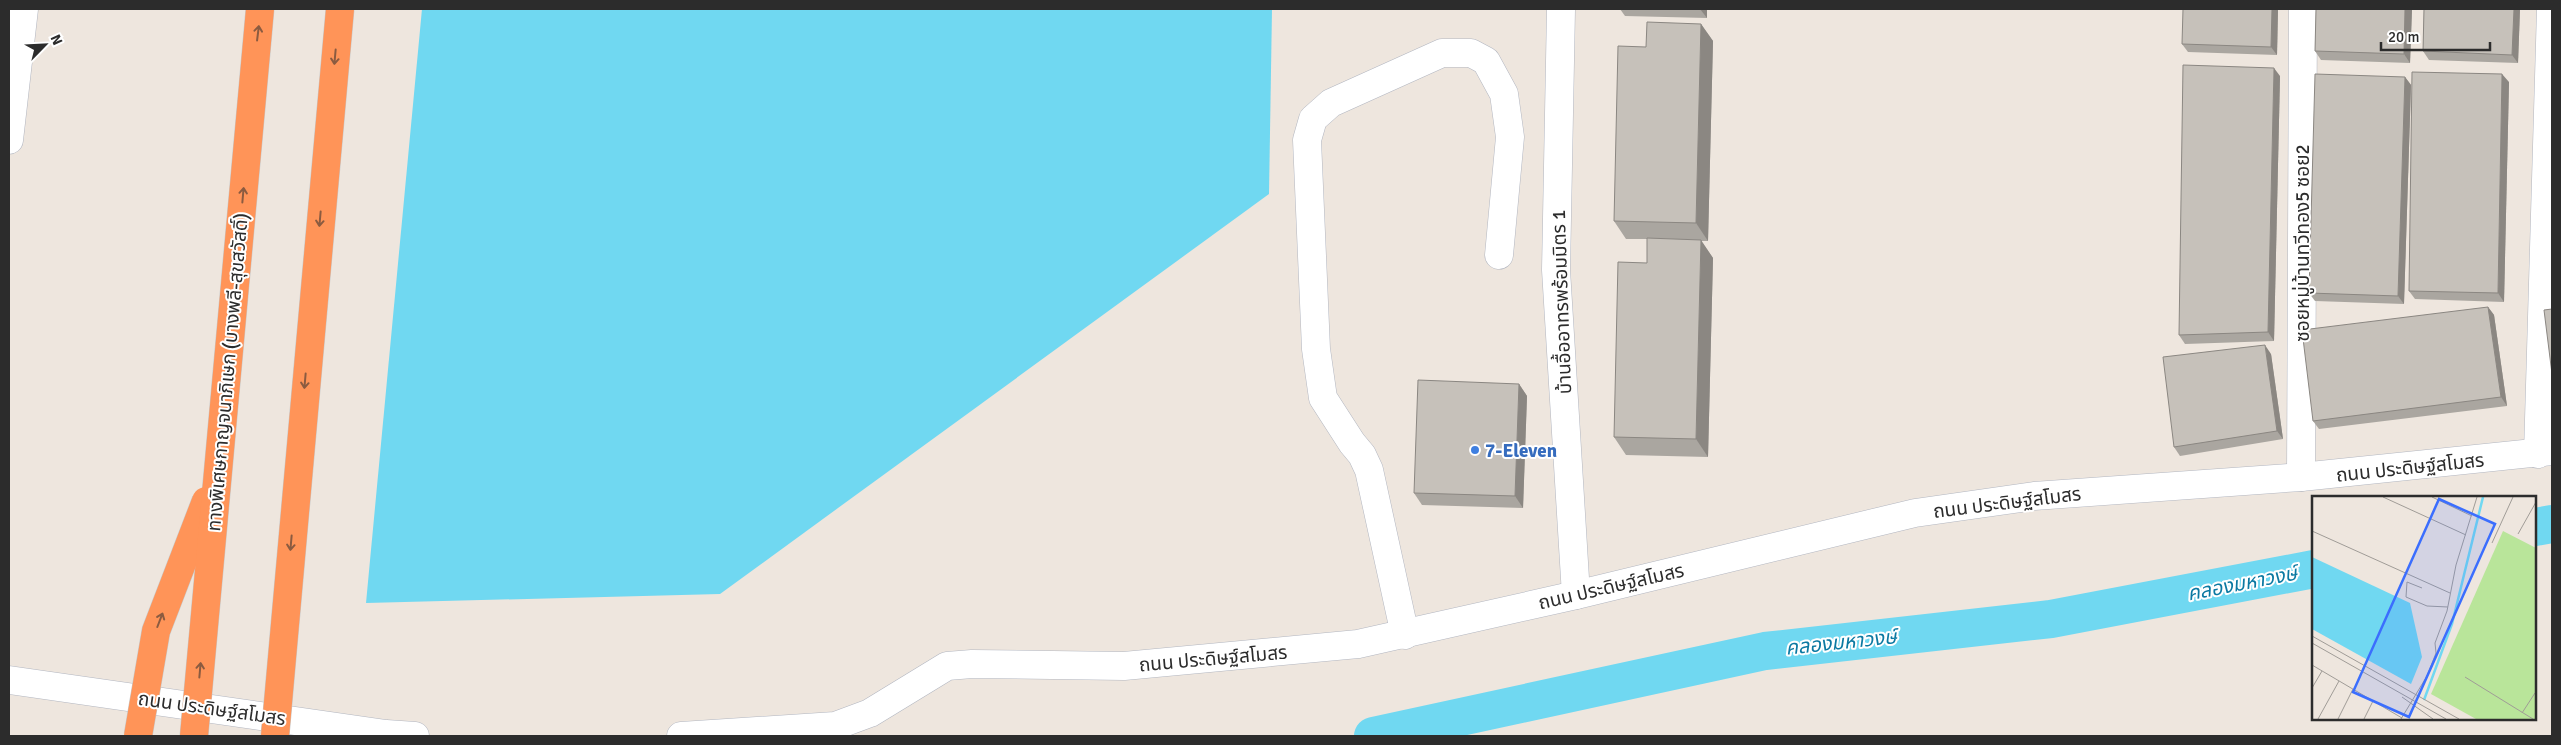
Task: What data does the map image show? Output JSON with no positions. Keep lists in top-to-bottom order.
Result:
{
  "streets": {
    "highway": ["ทางพิเศษกาญจนาภิเษก (บางพลี-สุขสวัสดิ์)"],
    "street": ["ซอยหมู่บ้านทวีทอง5 ซอย2", "บ้านอื้ออาทรพร้อมมิตร 1", "ถนน ประดิษฐ์สโมสร"]
  },
  "crossings": [
    ["ซอยหมู่บ้านทวีทอง5 ซอย2", "ถนน ประดิษฐ์สโมสร"],
    ["บ้านอื้ออาทรพร้อมมิตร 1", "ถนน ประดิษฐ์สโมสร"]
  ],
  "water": ["คลองมหาวงษ์"],
  "places": ["7-Eleven"],
  "scale_bar": "20 m",
  "north": "top right"
}
